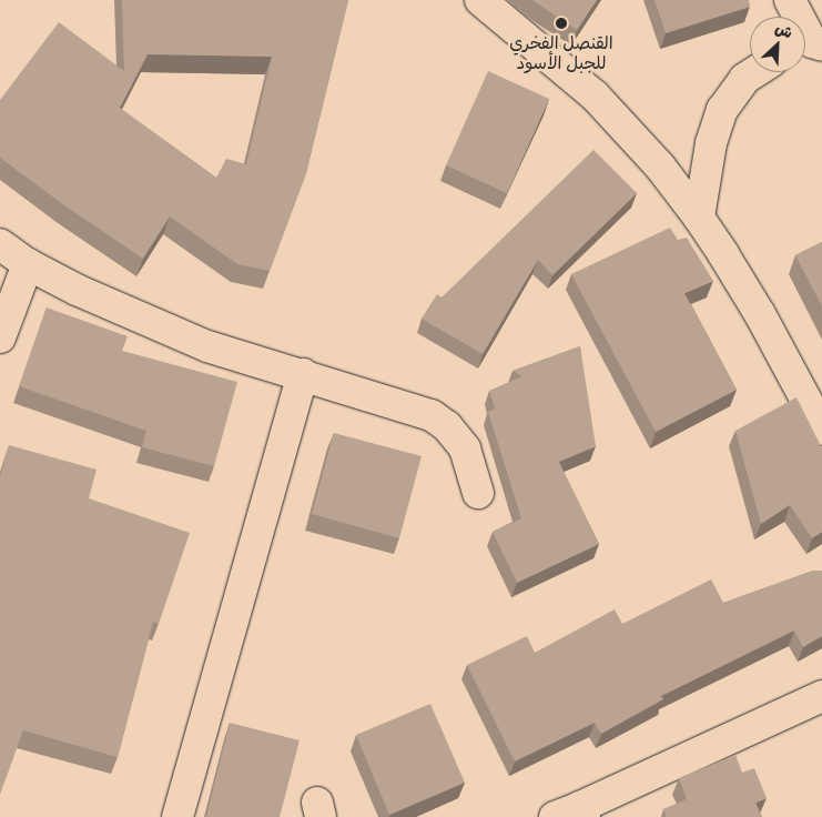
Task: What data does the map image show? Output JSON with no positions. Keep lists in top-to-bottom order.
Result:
{
  "places": ["القنصل الفخري للجبل الأسود"],
  "north": "top right"
}
